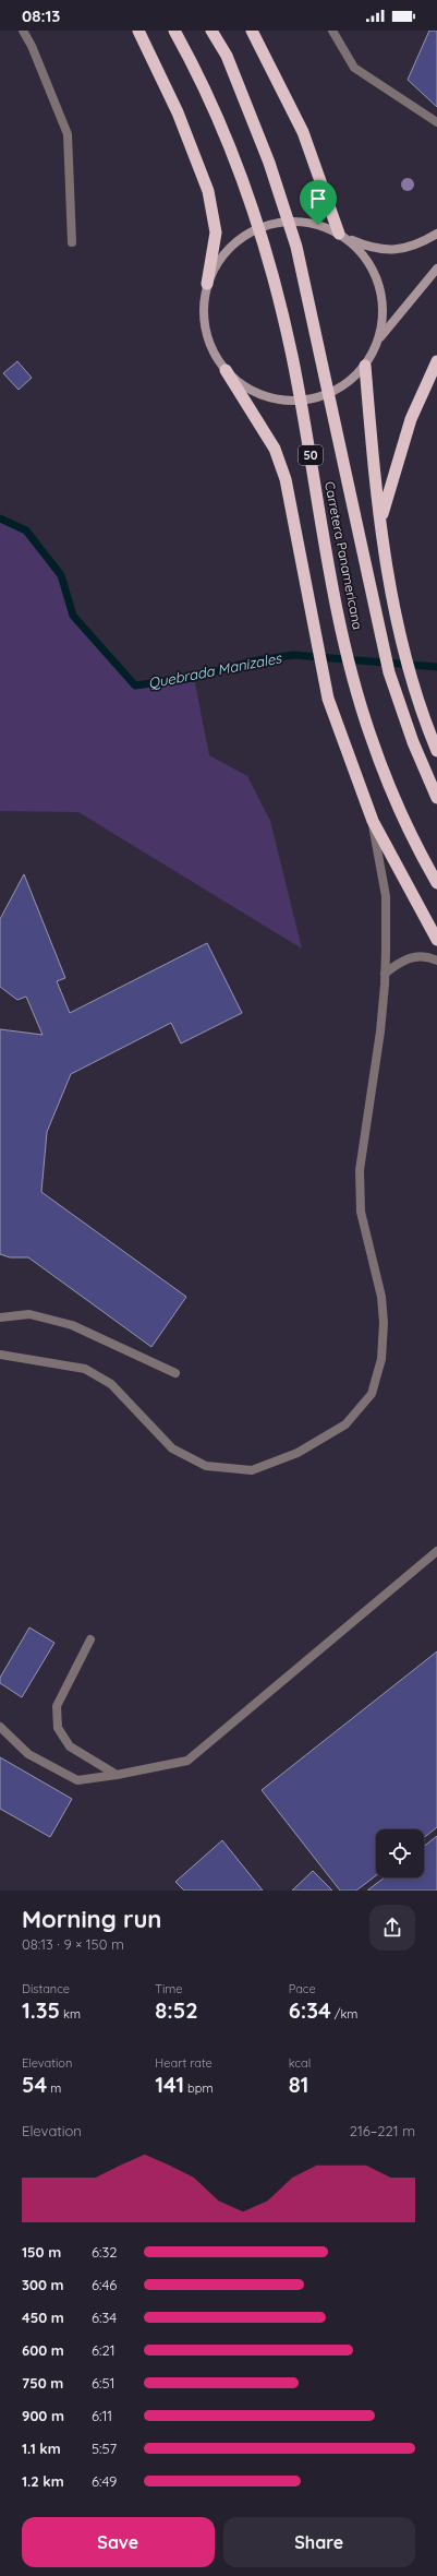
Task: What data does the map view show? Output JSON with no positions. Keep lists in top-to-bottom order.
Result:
{
  "streets": {
    "highway": ["50", "Carretera Panamericana"]
  },
  "water": ["Quebrada Manizales"],
  "page": {
    "status": "08:13",
    "heading": ["Morning run", "08:13 · 9 × 150 m"],
    "stats": [
      ["Distance", "1.35 km"],
      ["Time", "8:52"],
      ["Pace", "6:34 /km"],
      ["Elevation", "54 m"],
      ["Heart rate", "141 bpm"],
      ["kcal", "81"]
    ],
    "chart": ["Elevation", "216–221 m"],
    "list": [
      {
        "name": "150 m",
        "note": "6:32"
      },
      {
        "name": "300 m",
        "note": "6:46"
      },
      {
        "name": "450 m",
        "note": "6:34"
      },
      {
        "name": "600 m",
        "note": "6:21"
      },
      {
        "name": "750 m",
        "note": "6:51"
      },
      {
        "name": "900 m",
        "note": "6:11"
      },
      {
        "name": "1.1 km",
        "note": "5:57"
      },
      {
        "name": "1.2 km",
        "note": "6:49"
      }
    ],
    "buttons": ["Save", "Share"]
  }
}
